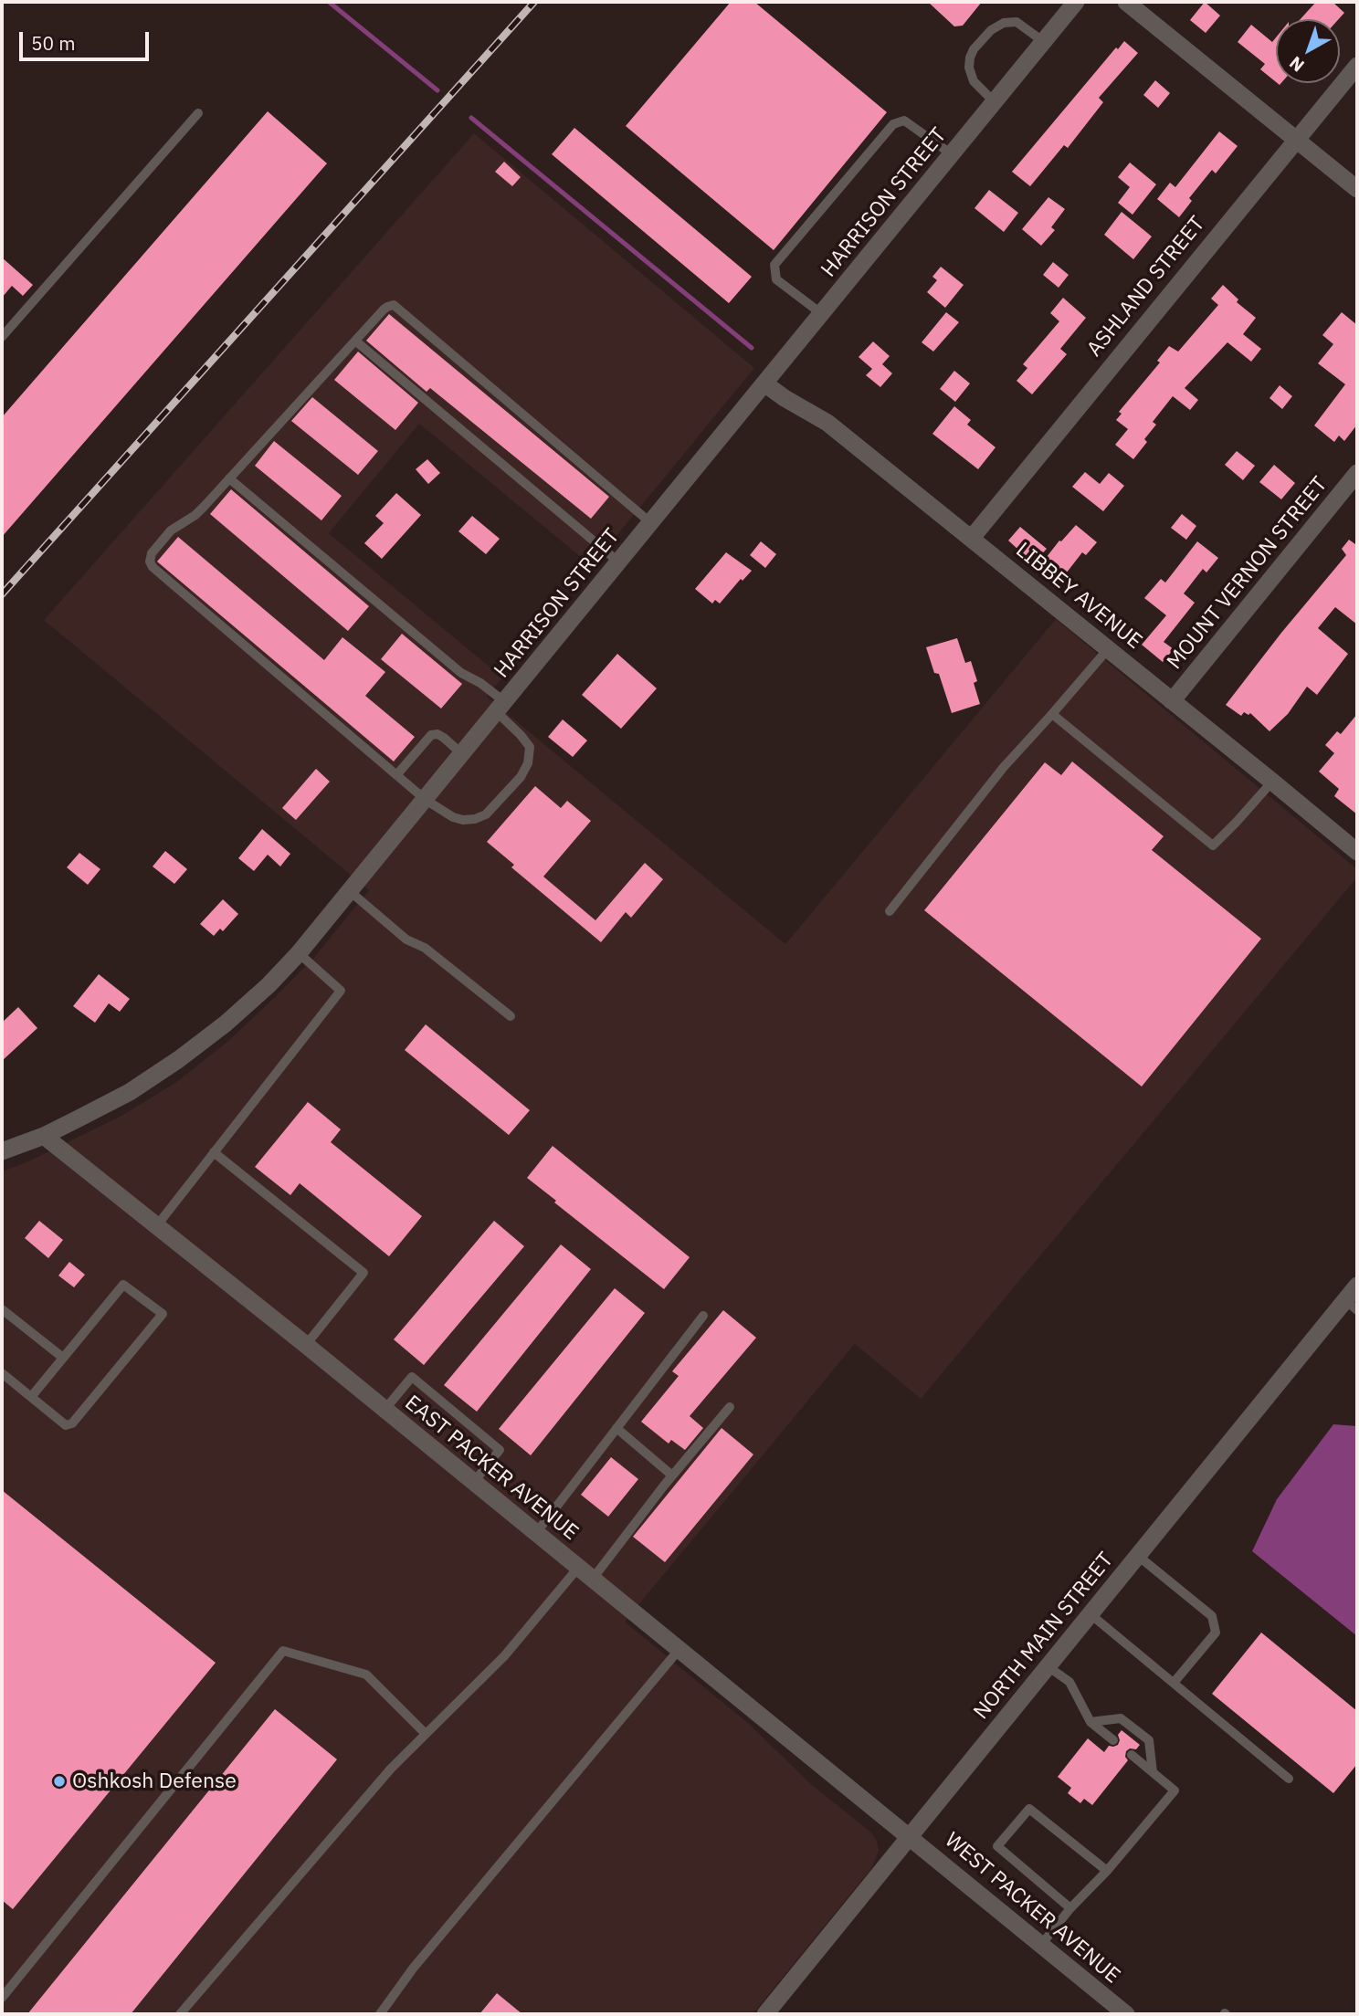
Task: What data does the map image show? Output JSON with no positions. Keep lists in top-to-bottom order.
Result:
{
  "streets": {
    "street": [
      "HARRISON STREET",
      "ASHLAND STREET",
      "MOUNT VERNON STREET",
      "LIBBEY AVENUE",
      "EAST PACKER AVENUE",
      "NORTH MAIN STREET",
      "WEST PACKER AVENUE"
    ]
  },
  "crossings": [
    ["HARRISON STREET", "LIBBEY AVENUE"],
    ["HARRISON STREET", "EAST PACKER AVENUE"],
    ["ASHLAND STREET", "LIBBEY AVENUE"],
    ["MOUNT VERNON STREET", "LIBBEY AVENUE"],
    ["EAST PACKER AVENUE", "NORTH MAIN STREET"],
    ["EAST PACKER AVENUE", "WEST PACKER AVENUE"],
    ["NORTH MAIN STREET", "WEST PACKER AVENUE"]
  ],
  "places": ["Oshkosh Defense"],
  "scale_bar": "50 m",
  "north": "bottom left"
}
